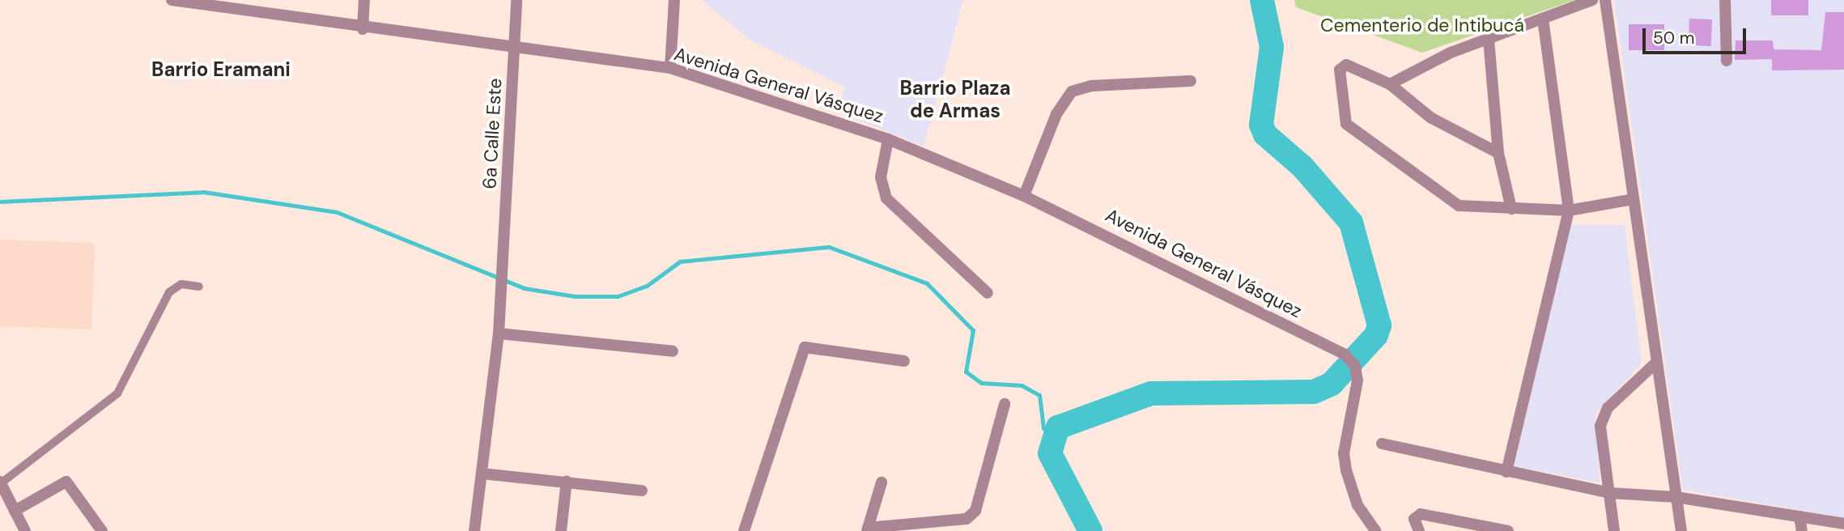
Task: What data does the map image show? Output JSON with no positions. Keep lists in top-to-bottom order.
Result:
{
  "streets": {
    "street": ["Avenida General Vásquez", "6a Calle Este"]
  },
  "crossings": [
    ["Avenida General Vásquez", "6a Calle Este"]
  ],
  "districts": ["Barrio Eramani", "Barrio Plaza de Armas"],
  "parks": ["Cementerio de Intibucá"],
  "scale_bar": "50 m"
}
